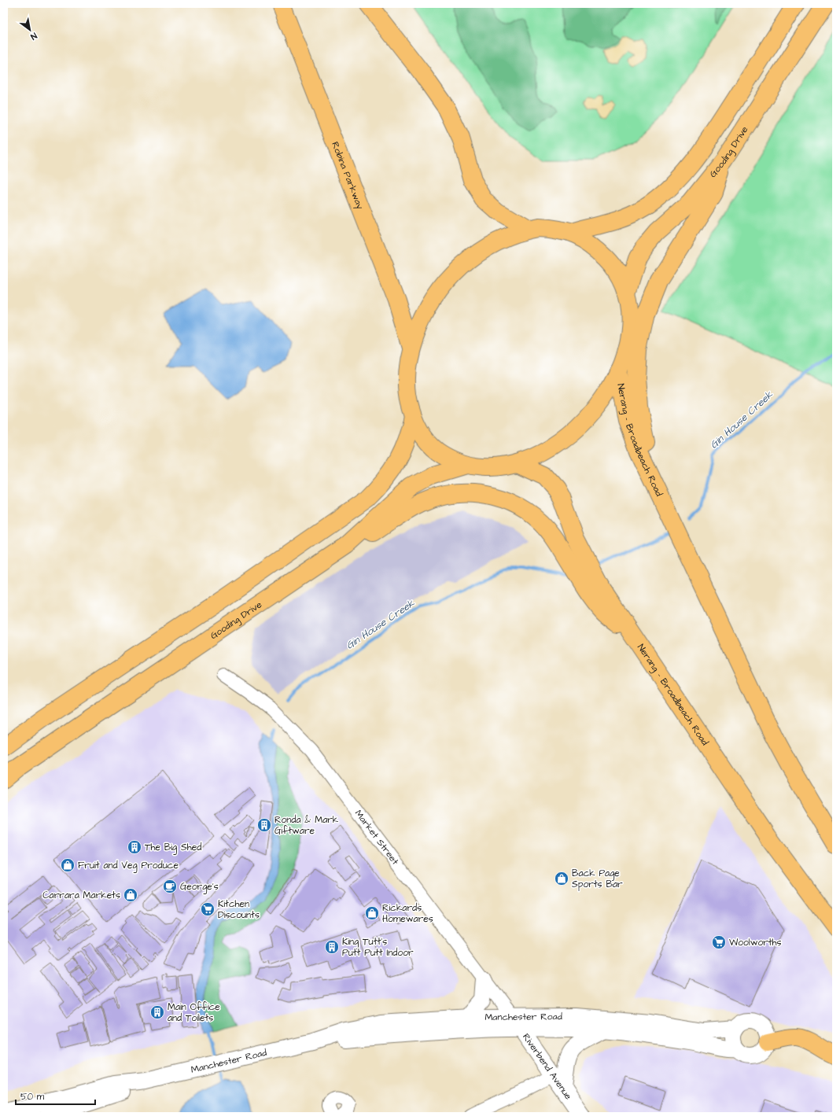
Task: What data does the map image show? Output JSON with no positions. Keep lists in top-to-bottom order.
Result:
{
  "streets": {
    "main road": ["Gooding Drive", "Robina Parkway", "Nerang - Broadbeach Road"],
    "street": ["Market Street", "Manchester Road", "Riverbend Avenue"]
  },
  "crossings": [
    ["Market Street", "Manchester Road"],
    ["Market Street", "Riverbend Avenue"],
    ["Manchester Road", "Riverbend Avenue"]
  ],
  "water": ["Gin House Creek"],
  "places": {
    "building": [
      "Ronda & Mark Giftware",
      "The Big Shed",
      "King Tutt's Putt Putt Indoor",
      "Main Office and Toilets"
    ],
    "shop": [
      "Fruit and Veg Produce",
      "Back Page Sports Bar",
      "Carrara Markets",
      "Rickards Homewares"
    ],
    "cafe": ["George's"],
    "supermarket": ["Kitchen Discounts", "Woolworths"]
  },
  "scale_bar": "50 m",
  "north": "bottom right"
}
